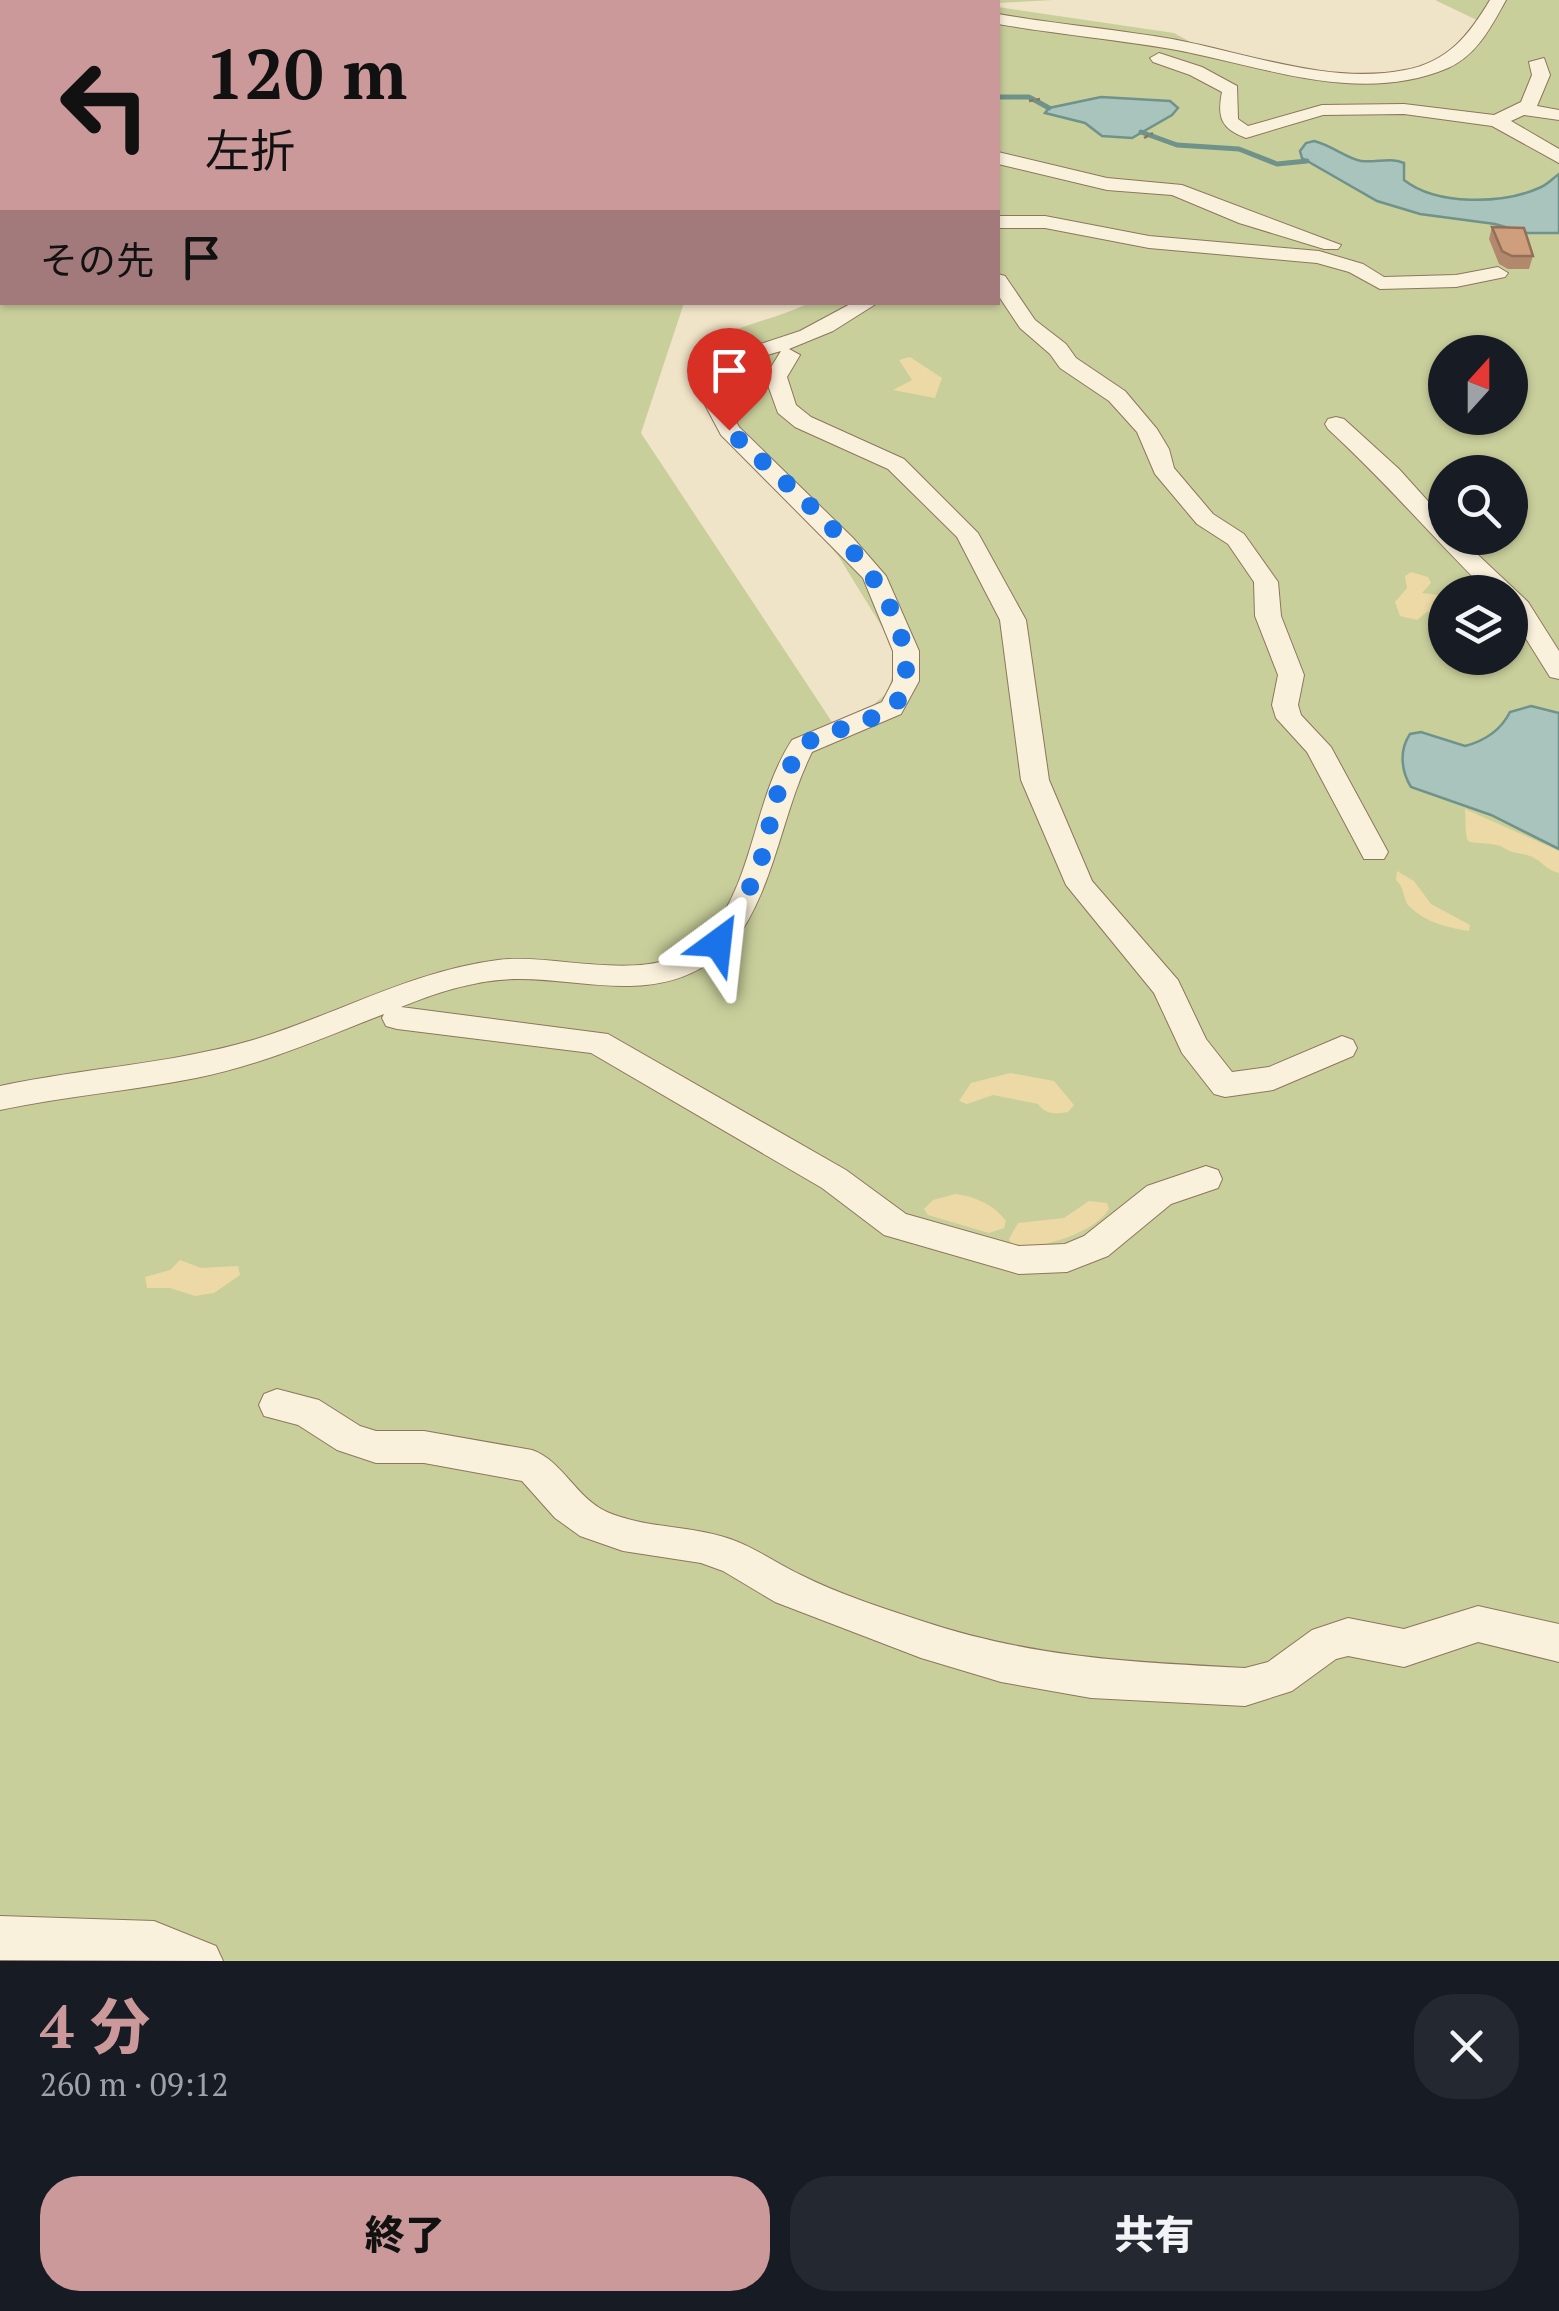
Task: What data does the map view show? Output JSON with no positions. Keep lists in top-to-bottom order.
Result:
{
  "north": "top",
  "page": {
    "turn": ["120 m", "左折"],
    "then": "その先",
    "heading": ["4 分", "260 m · 09:12"],
    "buttons": ["終了", "共有"]
  }
}
